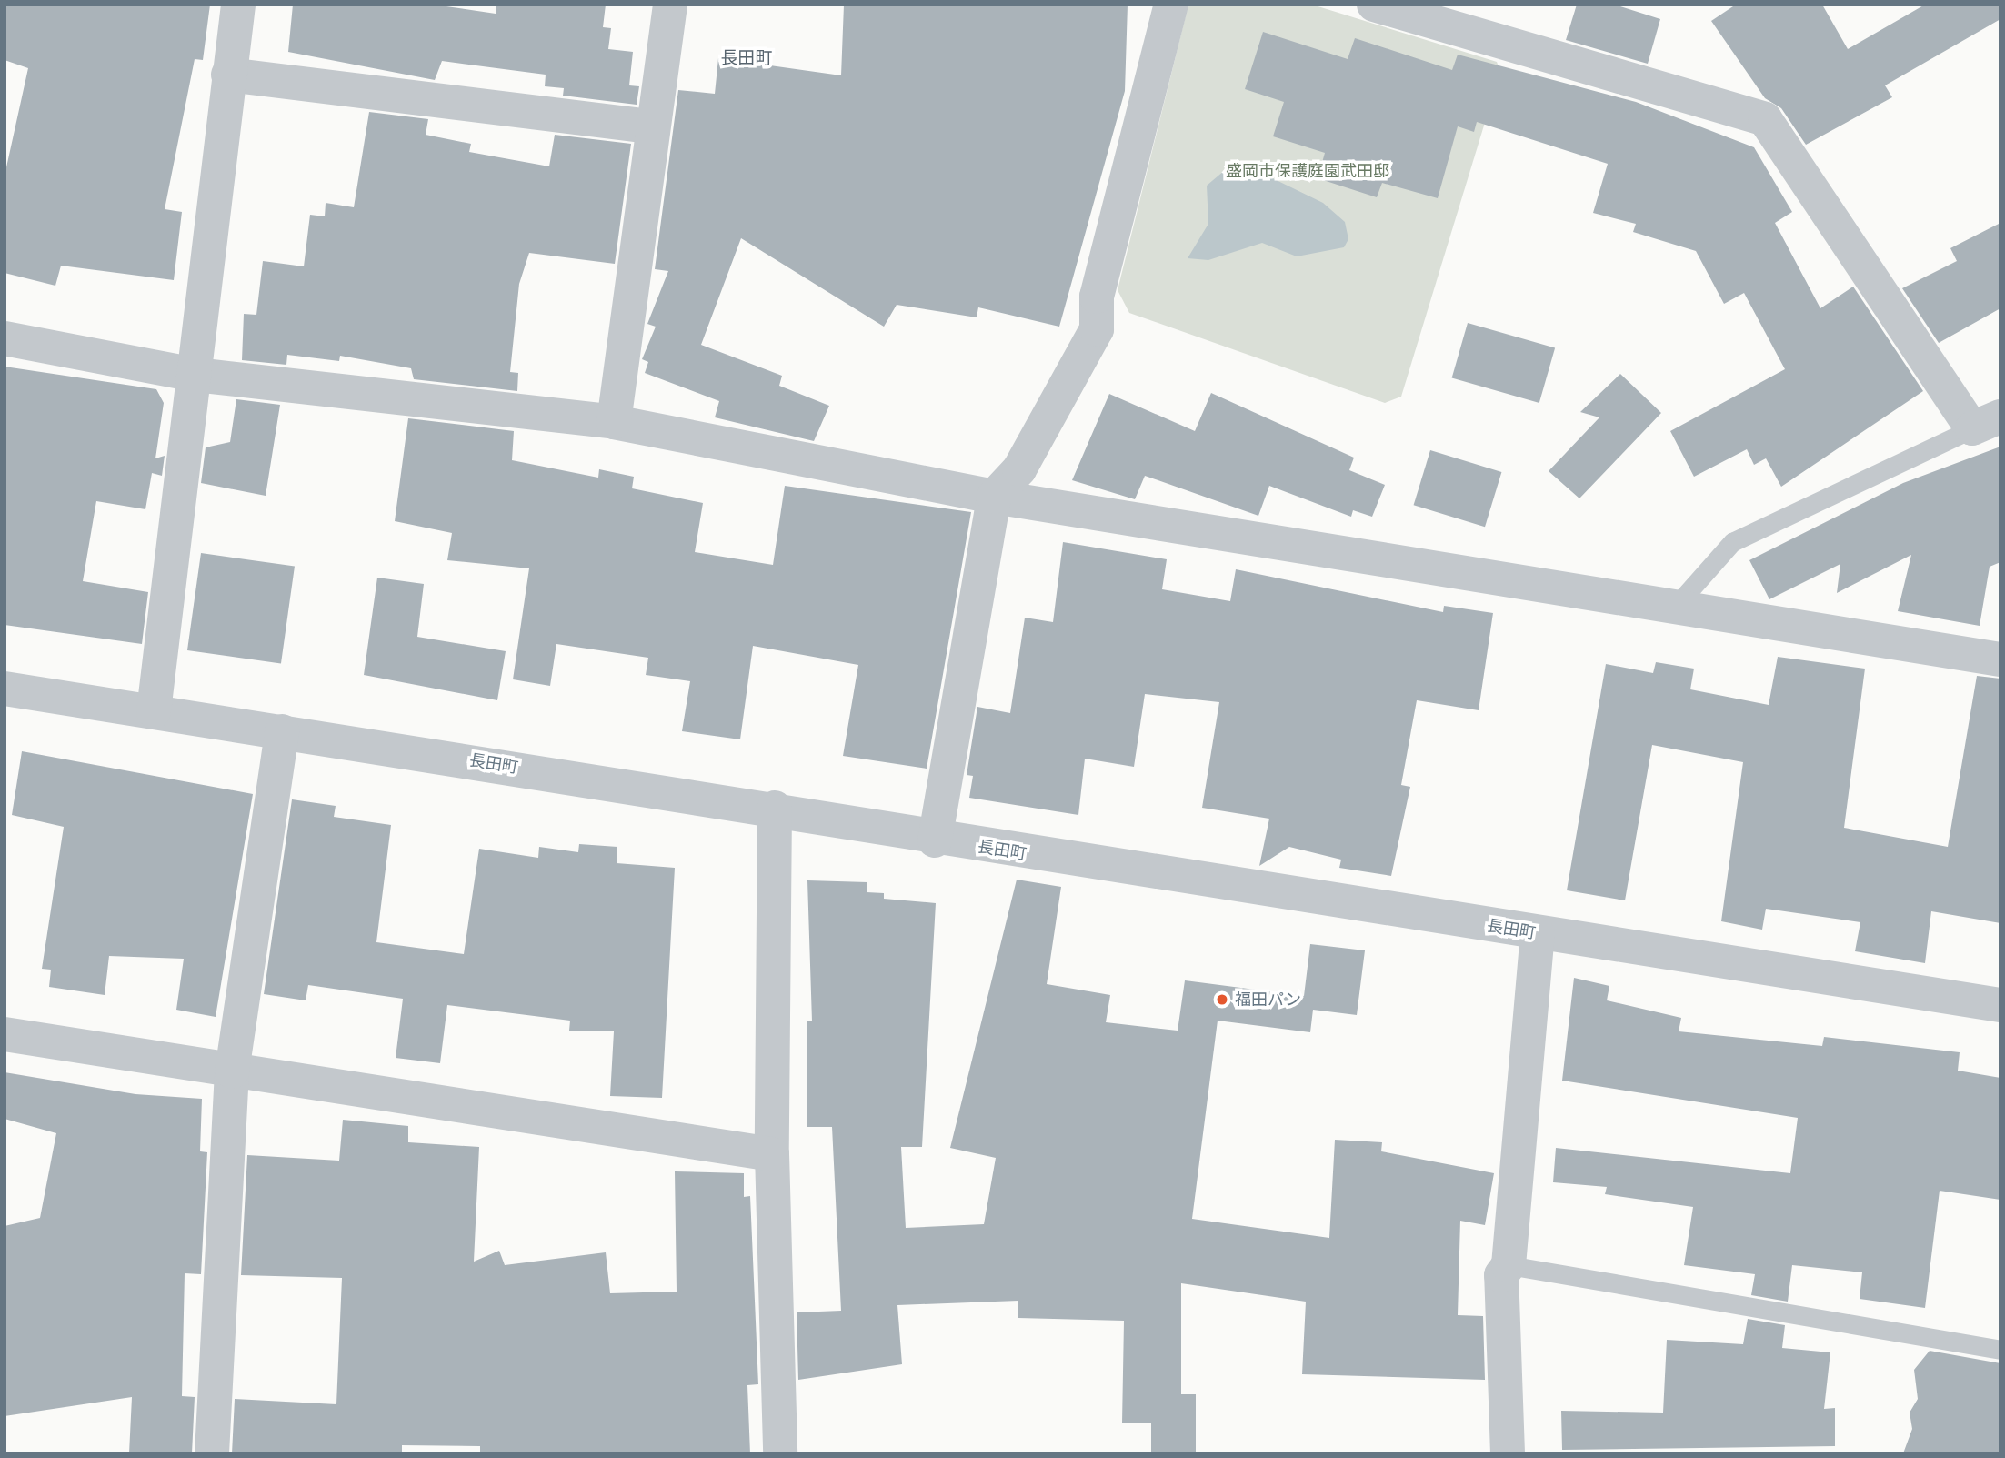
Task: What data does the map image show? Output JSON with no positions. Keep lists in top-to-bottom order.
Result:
{
  "streets": {
    "street": ["長田町"]
  },
  "districts": ["長田町"],
  "parks": ["盛岡市保護庭園武田邸"],
  "places": ["福田パン"]
}
